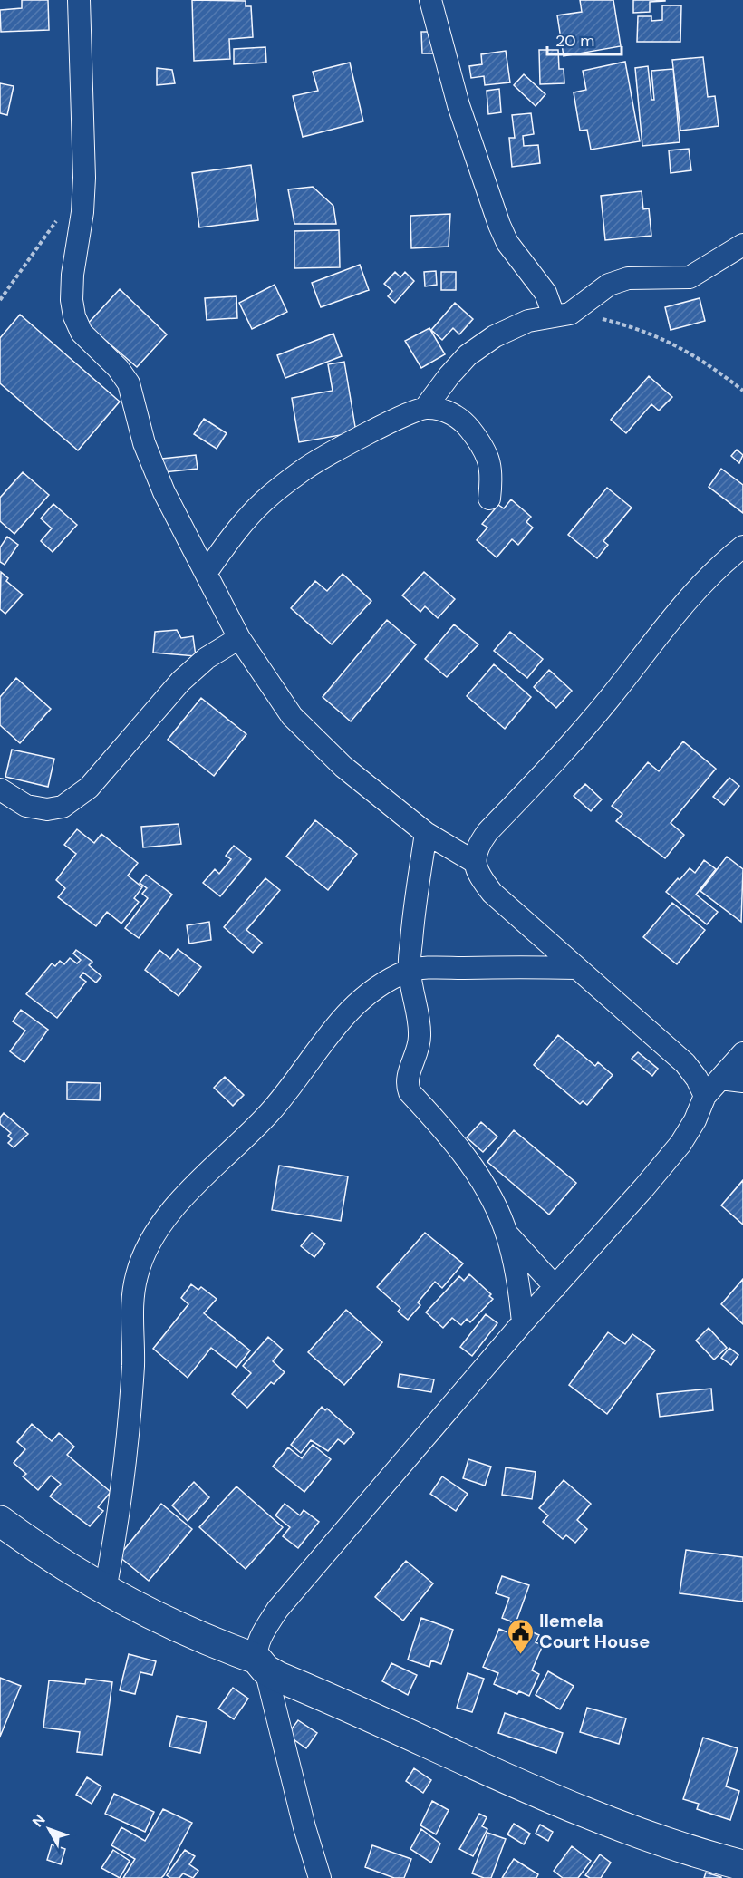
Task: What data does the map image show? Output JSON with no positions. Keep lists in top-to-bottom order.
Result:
{
  "places": {
    "public building": ["Ilemela Court House"]
  },
  "scale_bar": "20 m",
  "north": "top left"
}
